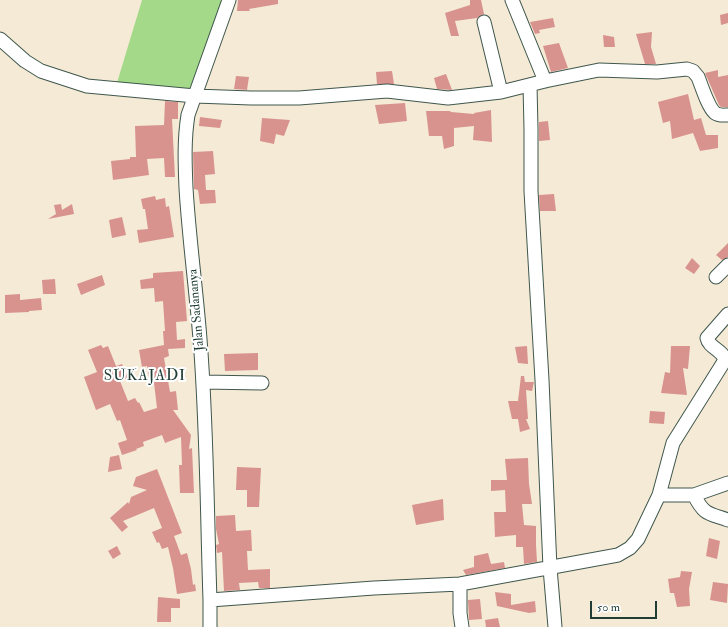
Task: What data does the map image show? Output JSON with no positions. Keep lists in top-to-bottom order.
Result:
{
  "streets": {
    "street": ["Jalan Sadananya"]
  },
  "districts": ["SUKAJADI"],
  "scale_bar": "50 m"
}
